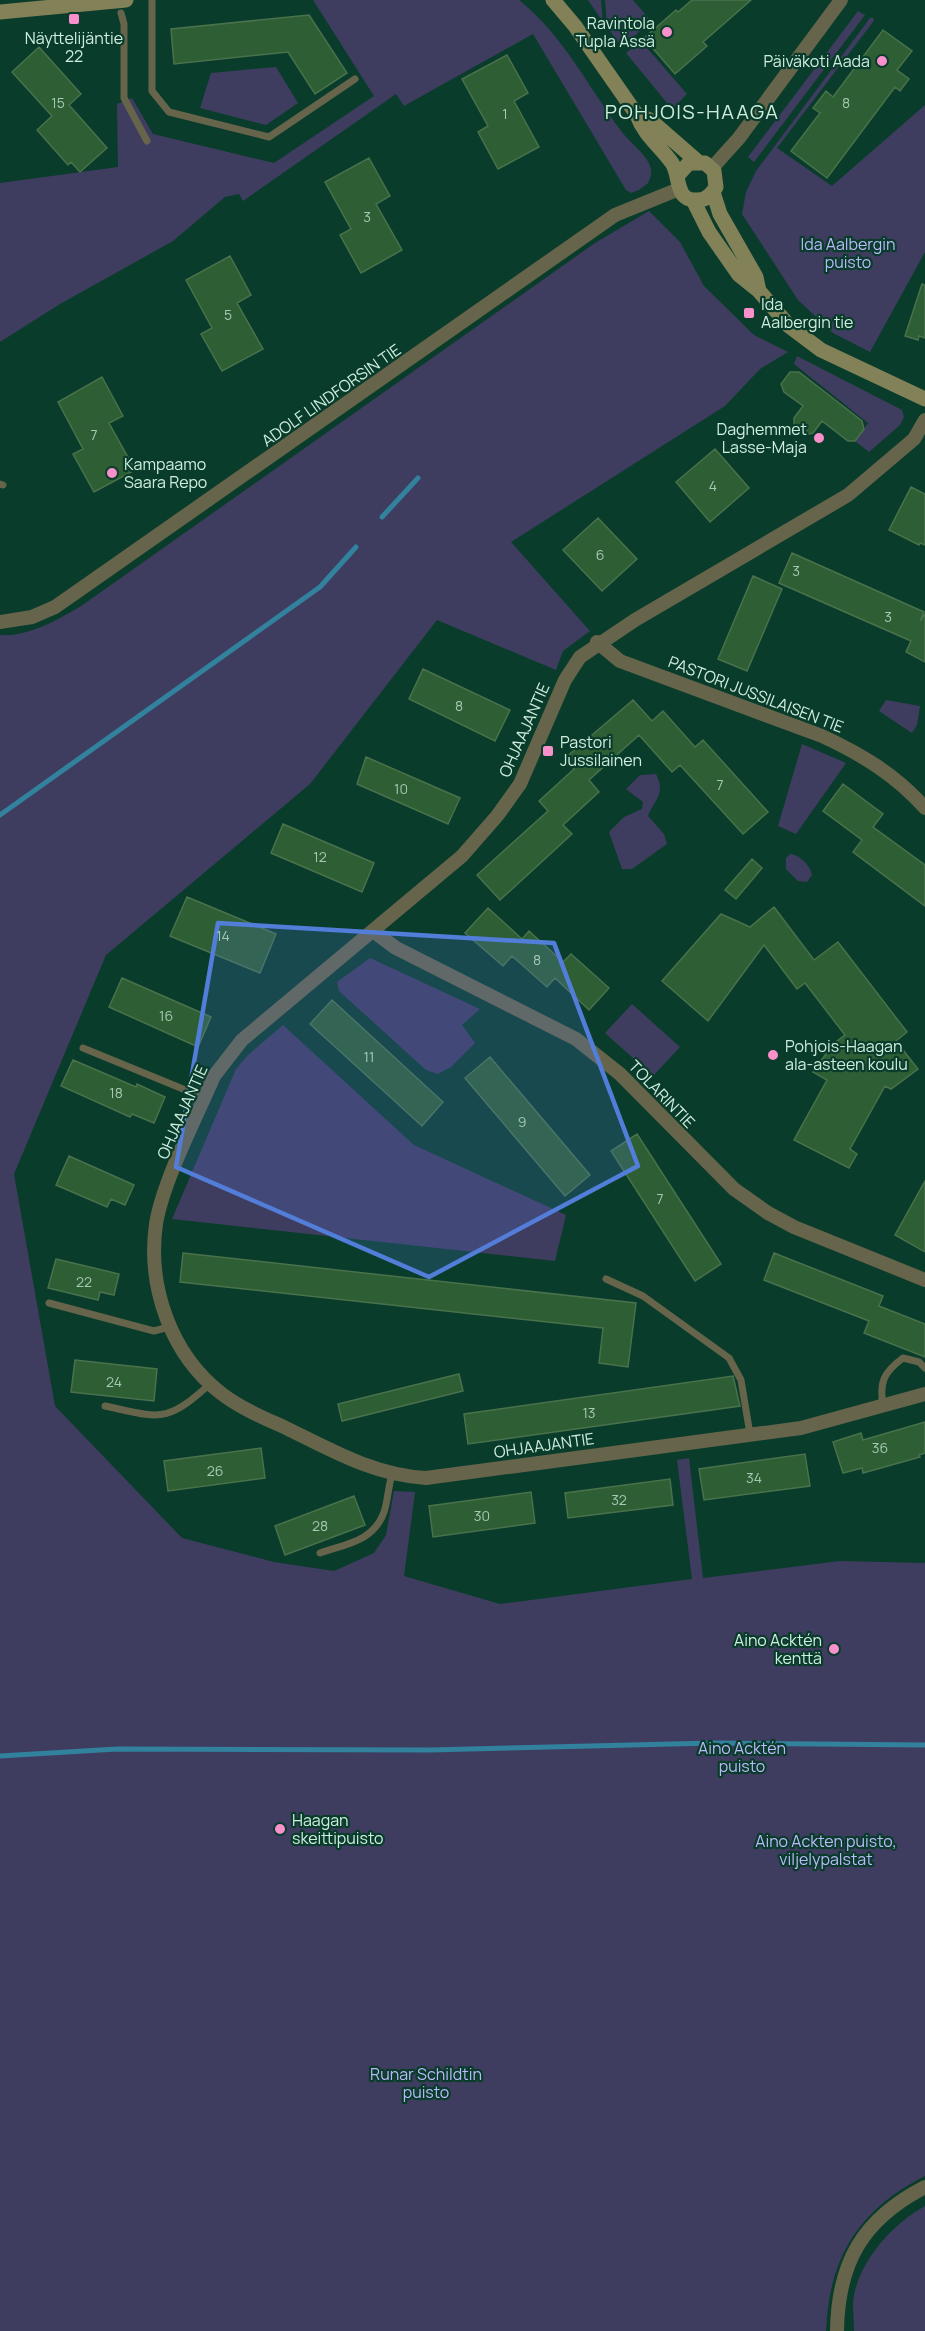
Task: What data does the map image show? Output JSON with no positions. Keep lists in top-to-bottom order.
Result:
{
  "streets": {
    "street": [
      "ADOLF LINDFORSIN TIE",
      "PASTORI JUSSILAISEN TIE",
      "OHJAAJANTIE",
      "TOLARINTIE"
    ]
  },
  "crossings": [
    ["PASTORI JUSSILAISEN TIE", "OHJAAJANTIE"],
    ["OHJAAJANTIE", "TOLARINTIE"]
  ],
  "districts": ["POHJOIS-HAAGA"],
  "parks": [
    "Ida Aalbergin puisto",
    "Aino Acktén puisto",
    "Aino Ackten puisto, viljelypalstat",
    "Runar Schildtin puisto"
  ],
  "places": {
    "transit": ["Näyttelijäntie 22", "Ida Aalbergin tie", "Pastori Jussilainen"],
    "other": [
      "Ravintola Tupla Ässä",
      "Päiväkoti Aada",
      "Daghemmet Lasse-Maja",
      "Kampaamo Saara Repo",
      "Pohjois-Haagan ala-asteen koulu",
      "Aino Acktén kenttä",
      "Haagan skeittipuisto"
    ]
  },
  "house_numbers": [
    "15",
    "8",
    "1",
    "3",
    "5",
    "7",
    "4",
    "6",
    "3",
    "3",
    "8",
    "7",
    "10",
    "12",
    "14",
    "8",
    "16",
    "11",
    "18",
    "9",
    "7",
    "22",
    "24",
    "13",
    "36",
    "26",
    "34",
    "32",
    "30",
    "28"
  ]
}
